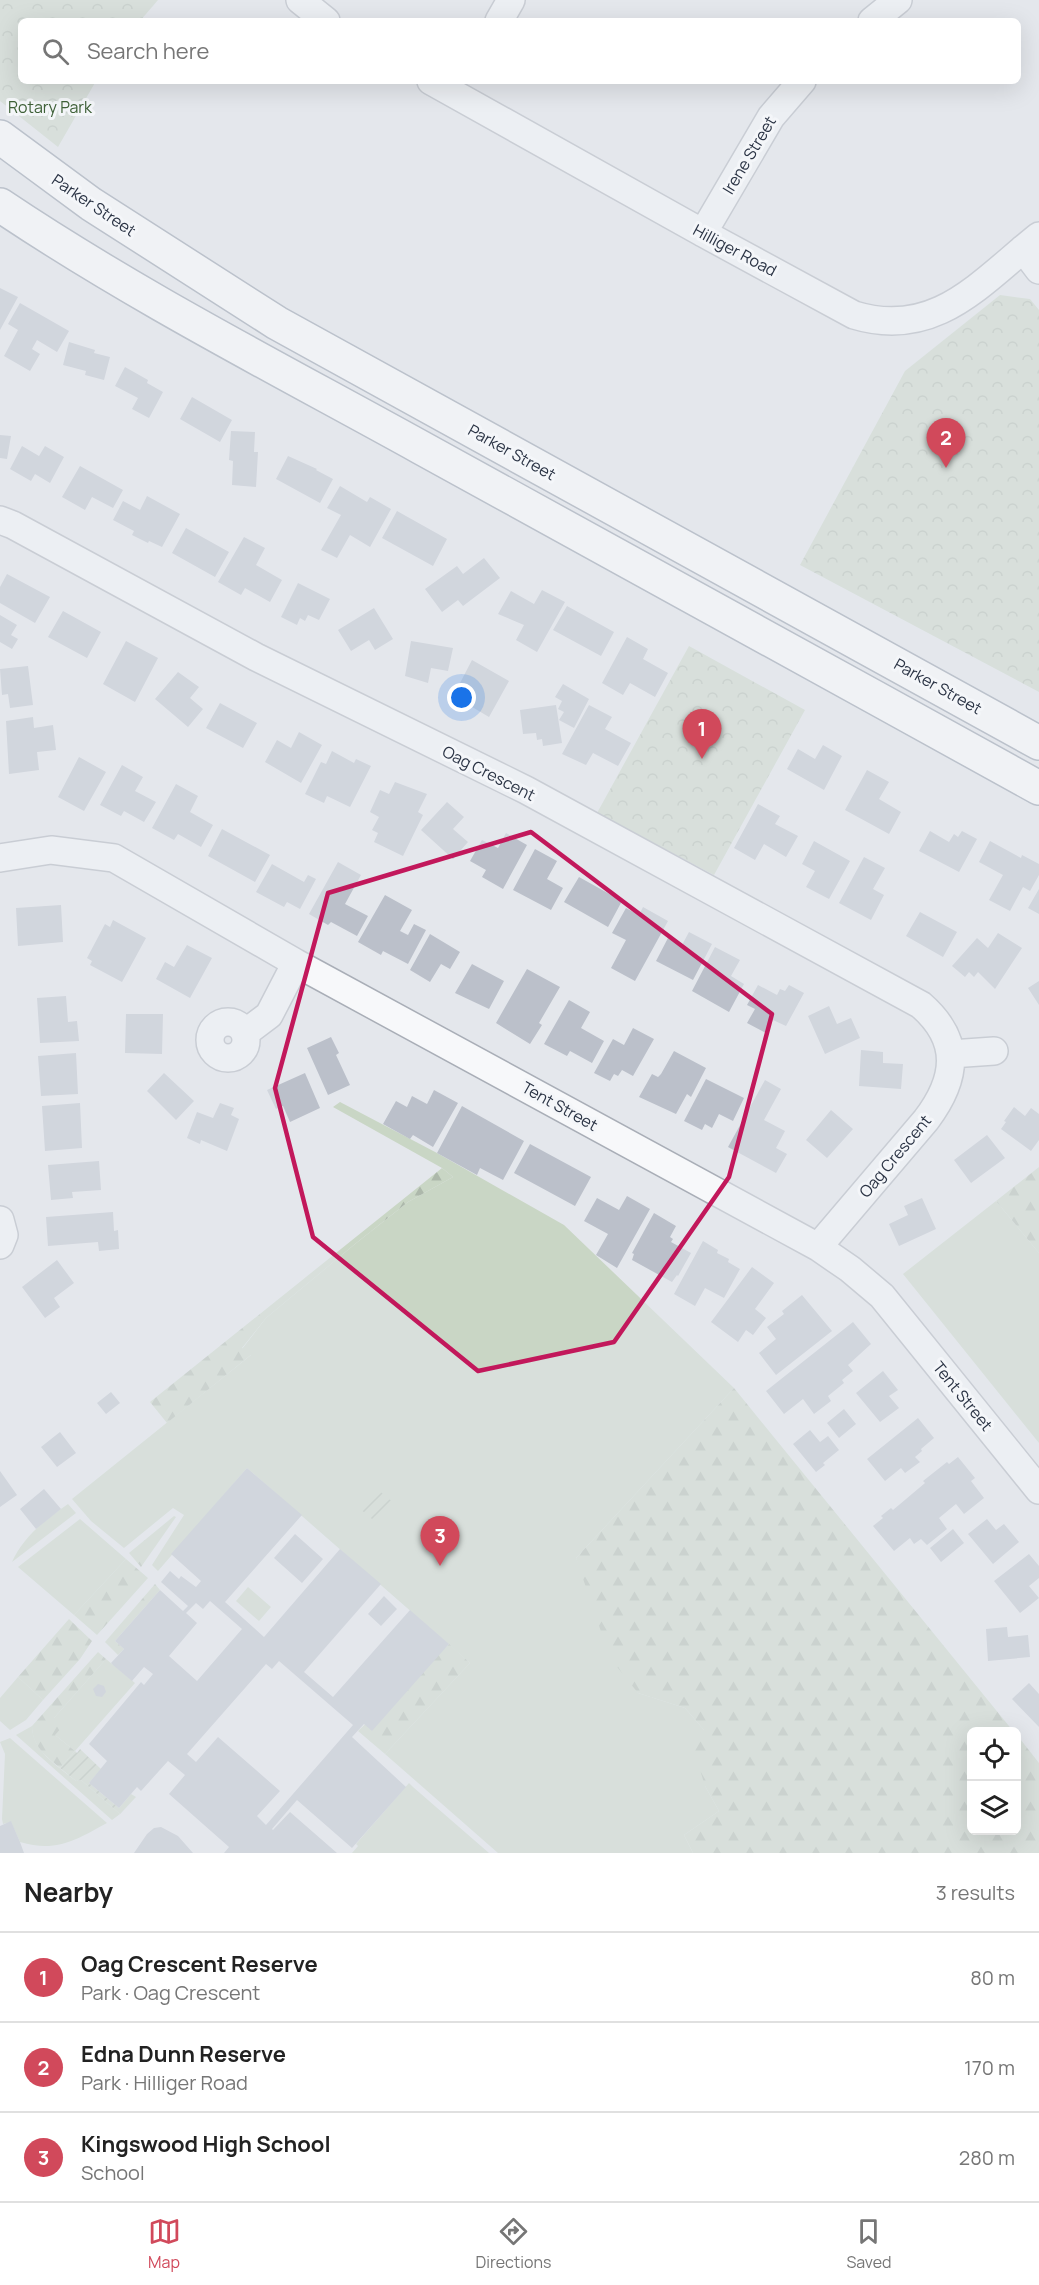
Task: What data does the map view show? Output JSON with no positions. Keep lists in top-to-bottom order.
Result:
{
  "streets": {
    "highway": ["Parker Street"],
    "street": [
      "Irene Street",
      "Hilliger Road",
      "Oag Crescent",
      "Tent Street"
    ]
  },
  "crossings": [
    ["Irene Street", "Hilliger Road"],
    ["Oag Crescent", "Tent Street"]
  ],
  "parks": ["Rotary Park"],
  "page": {
    "search": "Search here",
    "pins": ["2", "1", "3"],
    "heading": ["Nearby", "3 results"],
    "list": [
      {
        "mark": "1",
        "name": "Oag Crescent Reserve",
        "note": "Park · Oag Crescent",
        "value": "80 m"
      },
      {
        "mark": "2",
        "name": "Edna Dunn Reserve",
        "note": "Park · Hilliger Road",
        "value": "170 m"
      },
      {
        "mark": "3",
        "name": "Kingswood High School",
        "note": "School",
        "value": "280 m"
      }
    ],
    "nav": ["Map", "Directions", "Saved"]
  }
}
